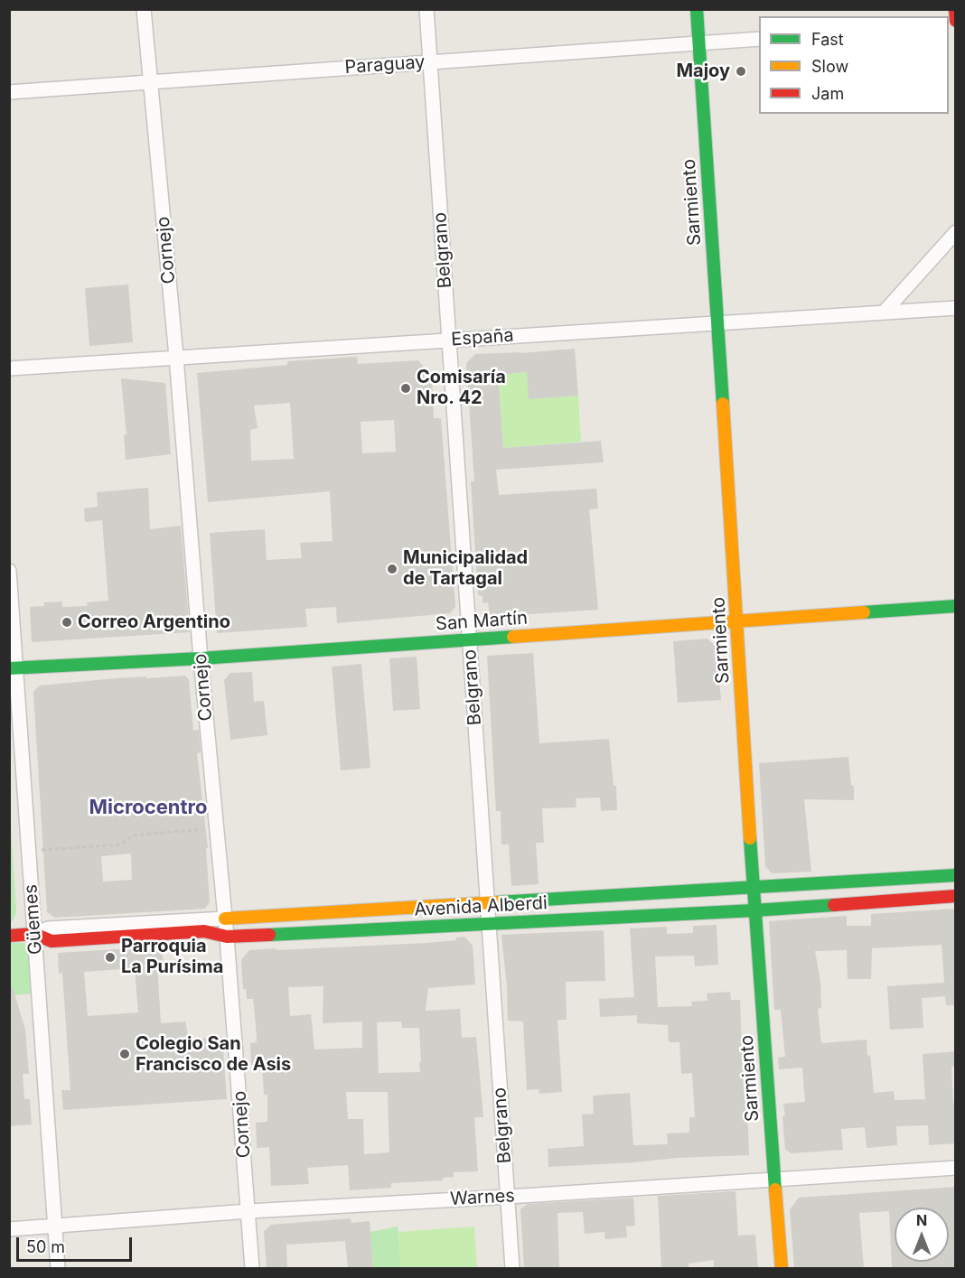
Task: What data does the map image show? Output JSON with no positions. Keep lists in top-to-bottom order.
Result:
{
  "streets": {
    "street": [
      "Paraguay",
      "Sarmiento",
      "Cornejo",
      "Belgrano",
      "España",
      "San Martín",
      "Avenida Alberdi",
      "Güemes",
      "Warnes"
    ]
  },
  "crossings": [
    ["Paraguay", "Sarmiento"],
    ["Paraguay", "Cornejo"],
    ["Paraguay", "Belgrano"],
    ["Sarmiento", "España"],
    ["Sarmiento", "San Martín"],
    ["Sarmiento", "Avenida Alberdi"],
    ["Sarmiento", "Warnes"],
    ["Cornejo", "España"],
    ["Cornejo", "San Martín"],
    ["Cornejo", "Avenida Alberdi"],
    ["Cornejo", "Warnes"],
    ["Belgrano", "España"],
    ["Belgrano", "San Martín"],
    ["Belgrano", "Avenida Alberdi"],
    ["Belgrano", "Warnes"],
    ["San Martín", "Güemes"],
    ["Avenida Alberdi", "Güemes"],
    ["Güemes", "Warnes"]
  ],
  "districts": ["Microcentro"],
  "places": [
    "Majoy",
    "Comisaría Nro. 42",
    "Municipalidad de Tartagal",
    "Correo Argentino",
    "Parroquia La Purísima",
    "Colegio San Francisco de Asis"
  ],
  "legend": ["Fast", "Slow", "Jam"],
  "scale_bar": "50 m",
  "north": "top"
}
